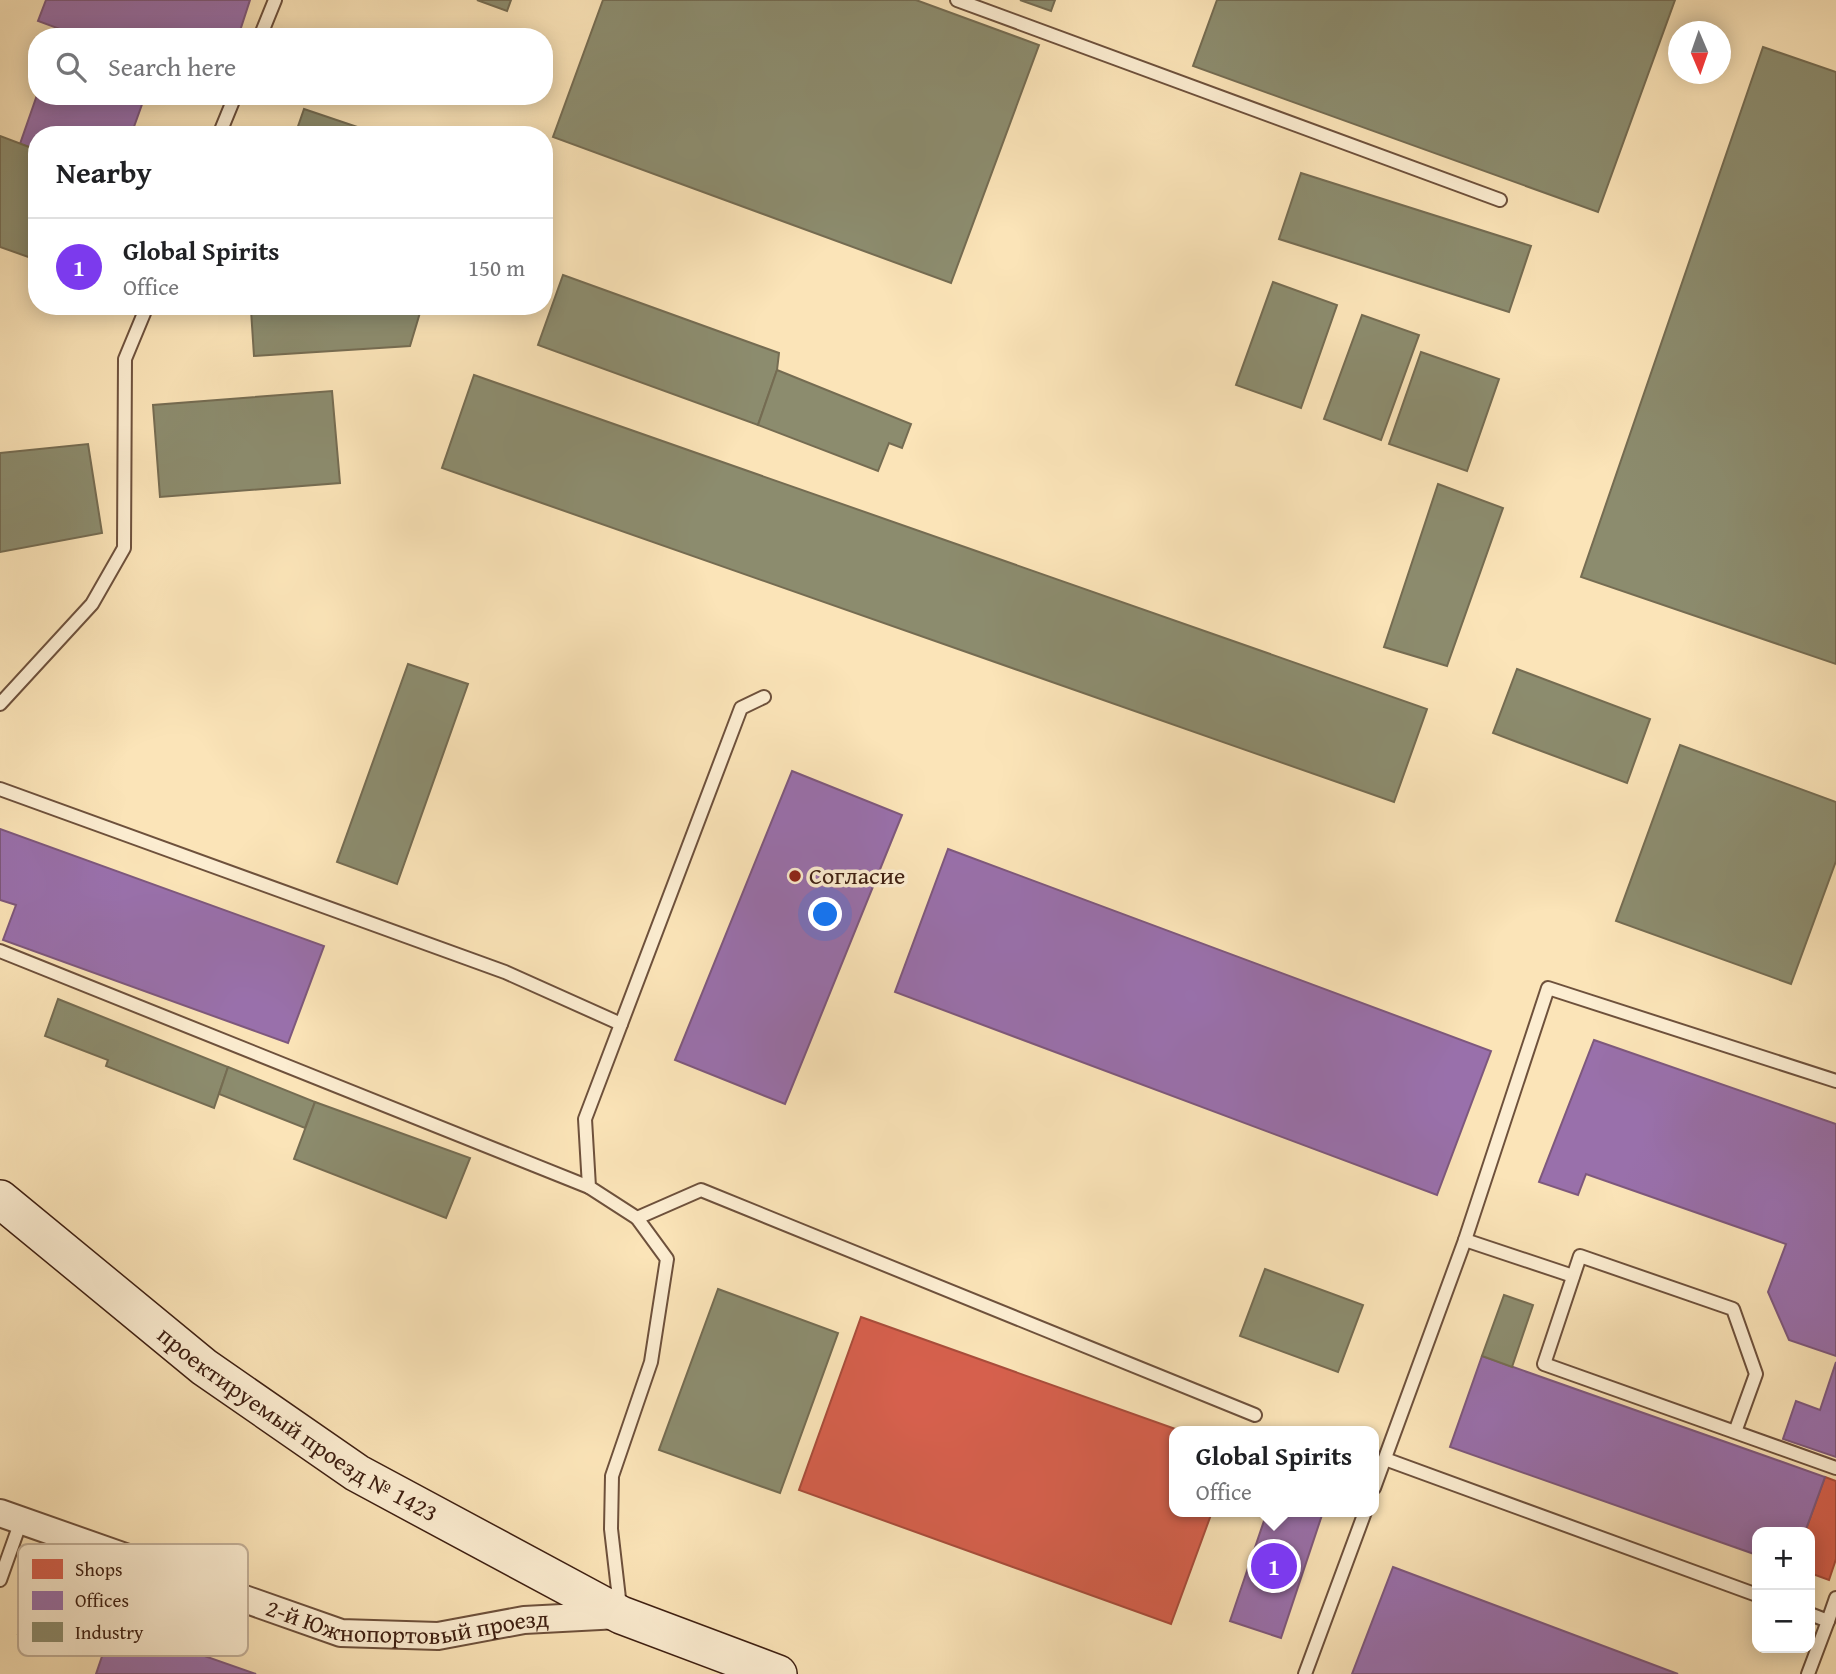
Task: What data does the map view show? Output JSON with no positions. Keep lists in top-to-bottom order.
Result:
{
  "streets": {
    "main road": ["проектируемый проезд № 1423", "2-й Южнопортовый проезд"]
  },
  "crossings": [
    ["проектируемый проезд № 1423", "2-й Южнопортовый проезд"]
  ],
  "places": ["Согласие"],
  "legend": ["Shops", "Offices", "Industry"],
  "north": "bottom",
  "page": {
    "search": "Search here",
    "heading": "Nearby",
    "list": [
      {
        "mark": "1",
        "name": "Global Spirits",
        "note": "Office",
        "value": "150 m"
      }
    ],
    "popup": ["Global Spirits", "Office"],
    "map_buttons": ["+", "−"],
    "pins": "1"
  }
}
